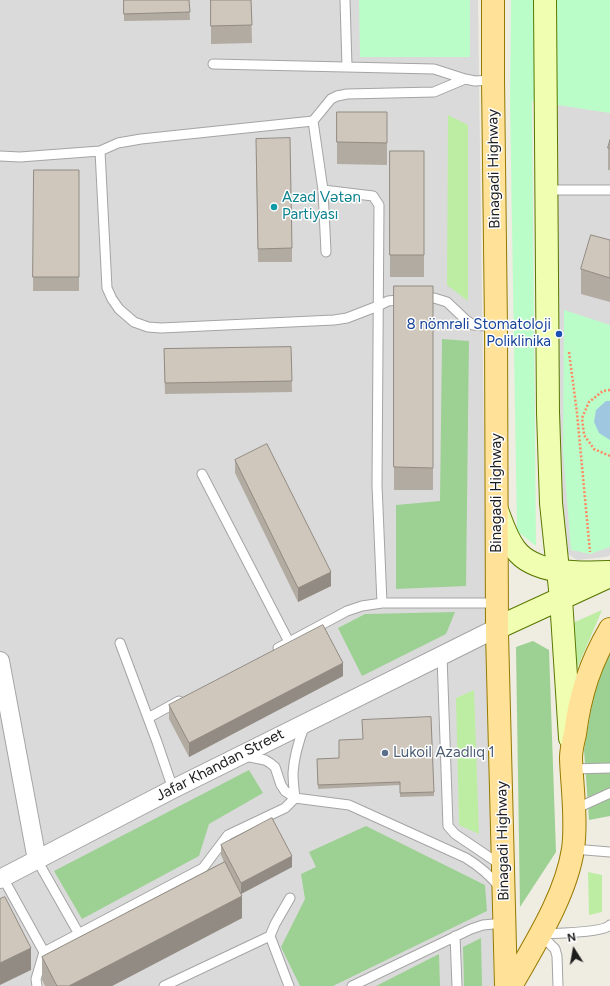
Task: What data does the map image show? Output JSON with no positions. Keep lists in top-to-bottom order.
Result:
{
  "streets": {
    "main road": ["Binagadi Highway"],
    "street": ["Jafar Khandan Street"]
  },
  "crossings": [
    ["Binagadi Highway", "Jafar Khandan Street"]
  ],
  "places": ["Azad Vətən Partiyası", "8 nömrəli Stomatoloji Poliklinika", "Lukoil Azadlıq 1"],
  "north": "top"
}
